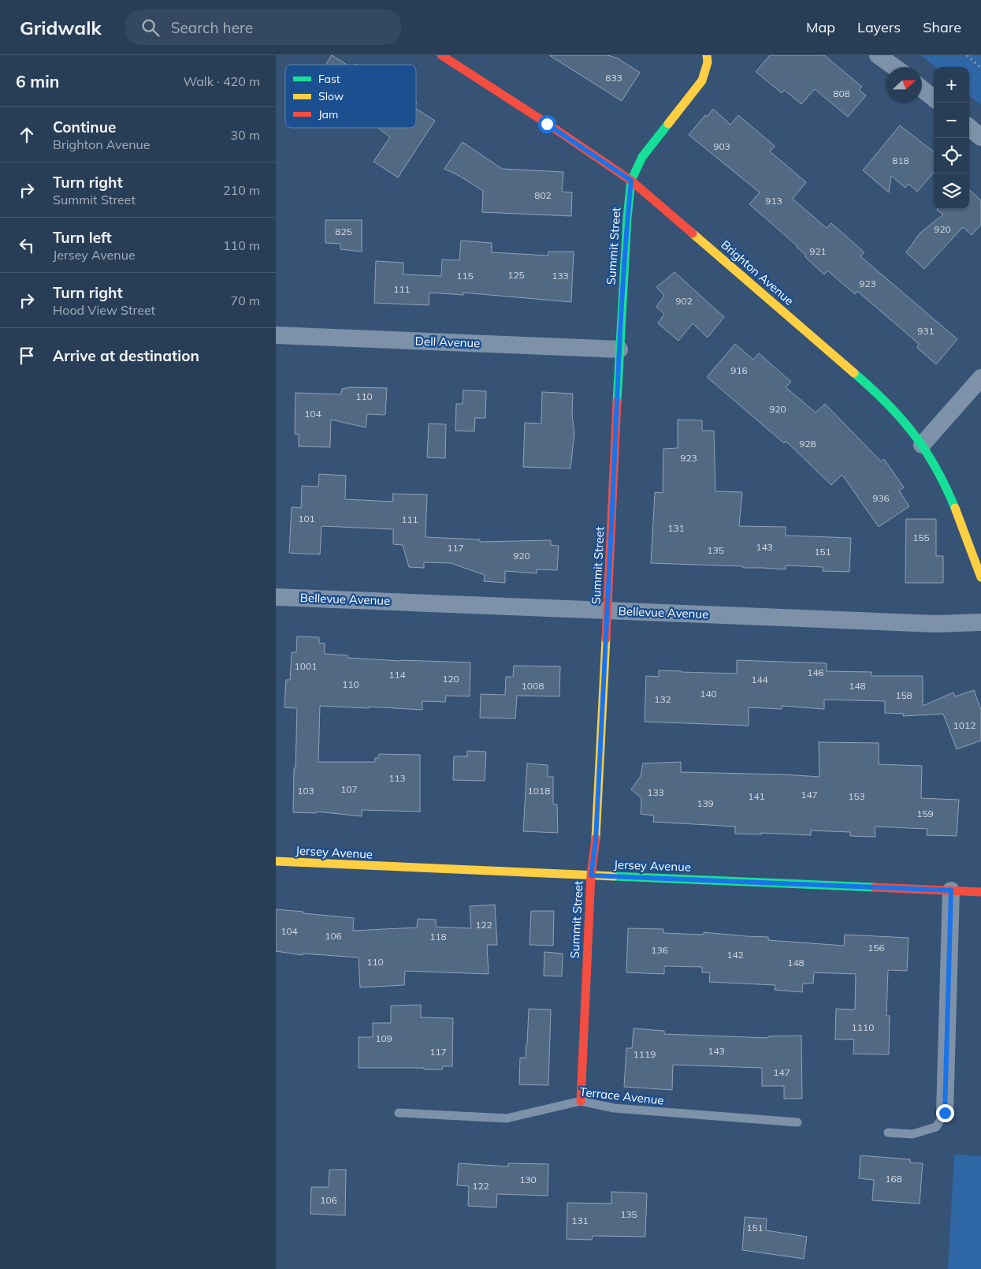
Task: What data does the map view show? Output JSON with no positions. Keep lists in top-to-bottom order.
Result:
{
  "streets": {
    "street": [
      "Summit Street",
      "Brighton Avenue",
      "Dell Avenue",
      "Bellevue Avenue",
      "Jersey Avenue"
    ],
    "lane": ["Terrace Avenue"]
  },
  "crossings": [
    ["Summit Street", "Brighton Avenue"],
    ["Summit Street", "Dell Avenue"],
    ["Summit Street", "Bellevue Avenue"],
    ["Summit Street", "Jersey Avenue"],
    ["Summit Street", "Terrace Avenue"]
  ],
  "house_numbers": [
    "833",
    "808",
    "903",
    "818",
    "802",
    "913",
    "920",
    "825",
    "921",
    "125",
    "115",
    "133",
    "923",
    "111",
    "902",
    "931",
    "916",
    "110",
    "920",
    "104",
    "928",
    "923",
    "936",
    "101",
    "111",
    "131",
    "155",
    "143",
    "117",
    "135",
    "151",
    "920",
    "1001",
    "146",
    "114",
    "120",
    "144",
    "110",
    "1008",
    "148",
    "140",
    "158",
    "132",
    "1012",
    "113",
    "107",
    "103",
    "1018",
    "133",
    "147",
    "141",
    "153",
    "139",
    "159",
    "122",
    "104",
    "106",
    "118",
    "156",
    "136",
    "142",
    "110",
    "148",
    "1110",
    "109",
    "143",
    "117",
    "1119",
    "147",
    "168",
    "130",
    "122",
    "106",
    "135",
    "131",
    "151"
  ],
  "legend": ["Fast", "Slow", "Jam"],
  "north": "right",
  "page": {
    "header": "Gridwalk",
    "search": "Search here",
    "nav": ["Map", "Layers", "Share"],
    "heading": ["6 min", "Walk · 420 m"],
    "map_buttons": ["+", "−"],
    "list": [
      ["Continue", "Brighton Avenue", "30 m"],
      ["Turn right", "Summit Street", "210 m"],
      ["Turn left", "Jersey Avenue", "110 m"],
      ["Turn right", "Hood View Street", "70 m"],
      "Arrive at destination"
    ]
  }
}
